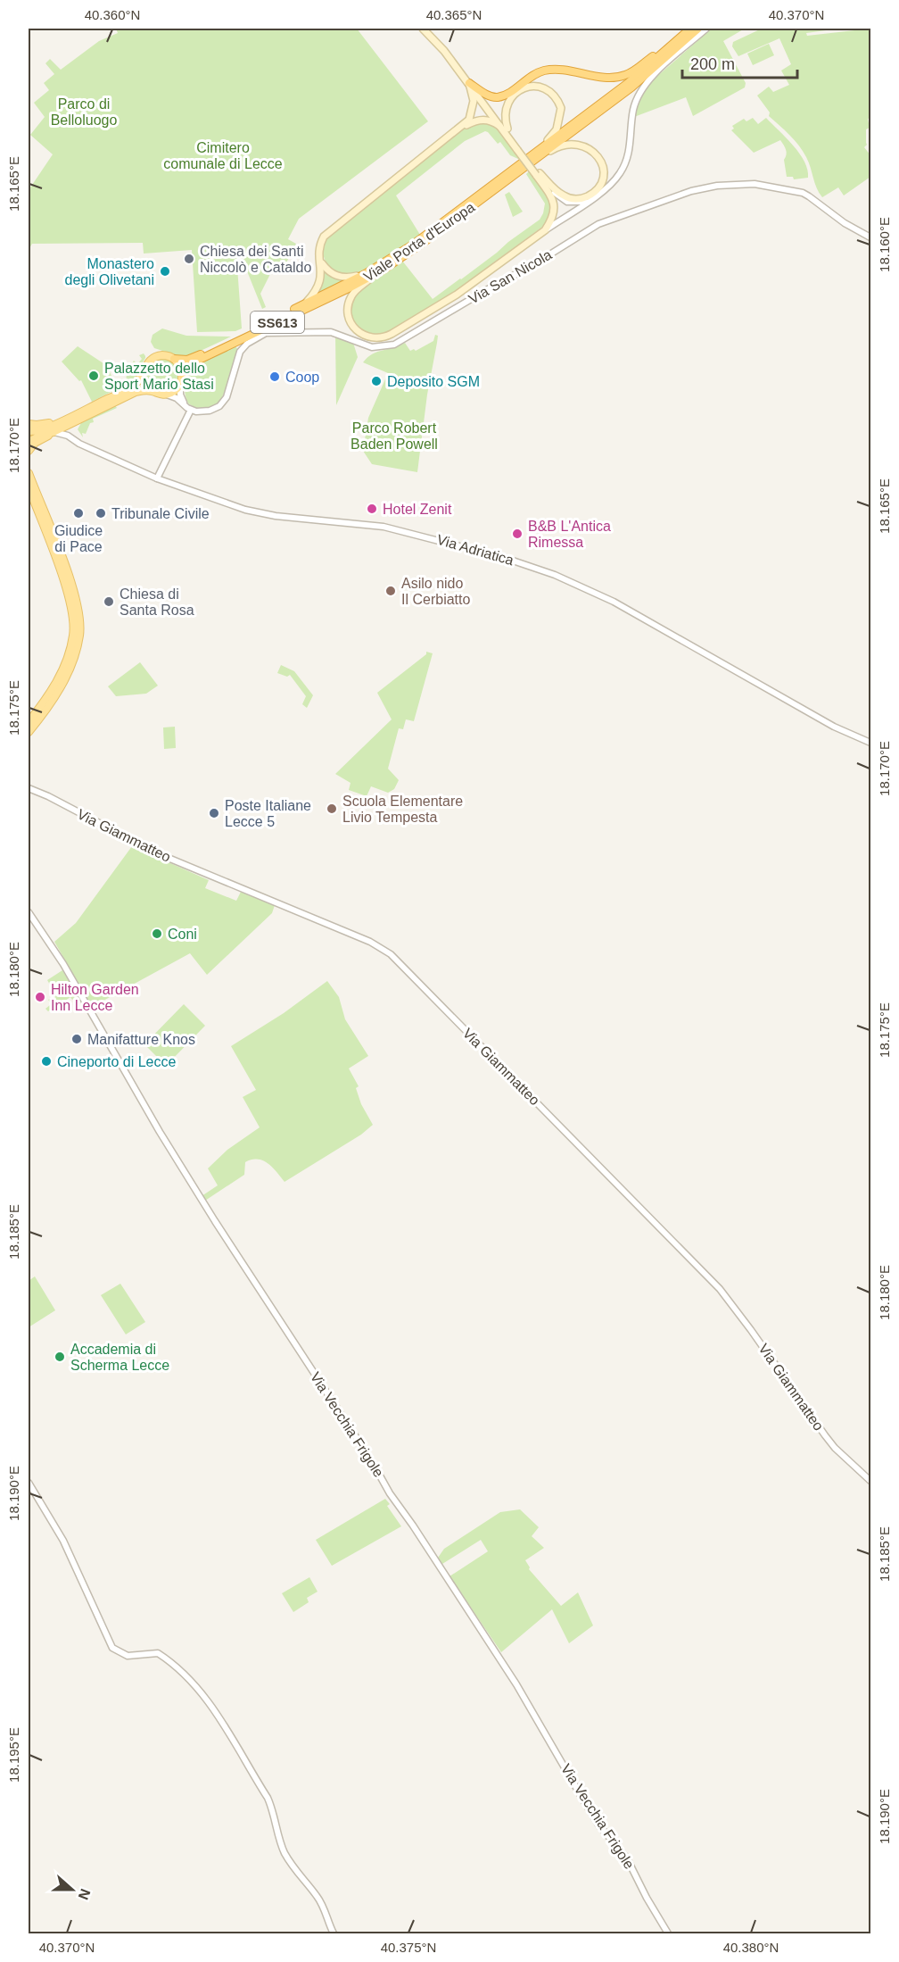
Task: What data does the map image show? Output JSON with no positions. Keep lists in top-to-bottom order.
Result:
{
  "streets": {
    "highway": ["Viale Porta d'Europa", "SS613"],
    "street": [
      "Via San Nicola",
      "Via Adriatica",
      "Via Giammatteo",
      "Via Vecchia Frigole"
    ]
  },
  "parks": ["Parco di Belloluogo", "Cimitero comunale di Lecce", "Parco Robert Baden Powell"],
  "places": [
    "Chiesa dei Santi Niccolò e Cataldo",
    "Monastero degli Olivetani",
    "Palazzetto dello Sport Mario Stasi",
    "Coop",
    "Deposito SGM",
    "Hotel Zenit",
    "Giudice di Pace",
    "Tribunale Civile",
    "B&B L'Antica Rimessa",
    "Asilo nido Il Cerbiatto",
    "Chiesa di Santa Rosa",
    "Scuola Elementare Livio Tempesta",
    "Poste Italiane Lecce 5",
    "Coni",
    "Hilton Garden Inn Lecce",
    "Manifatture Knos",
    "Cineporto di Lecce",
    "Accademia di Scherma Lecce"
  ],
  "scale_bar": "200 m",
  "north": "right",
  "coordinates": [
    "40.360°N",
    "40.365°N",
    "40.370°N",
    "18.165°E",
    "18.160°E",
    "18.170°E",
    "18.175°E",
    "18.180°E",
    "18.185°E",
    "18.190°E",
    "18.195°E",
    "40.375°N",
    "40.380°N"
  ]
}
